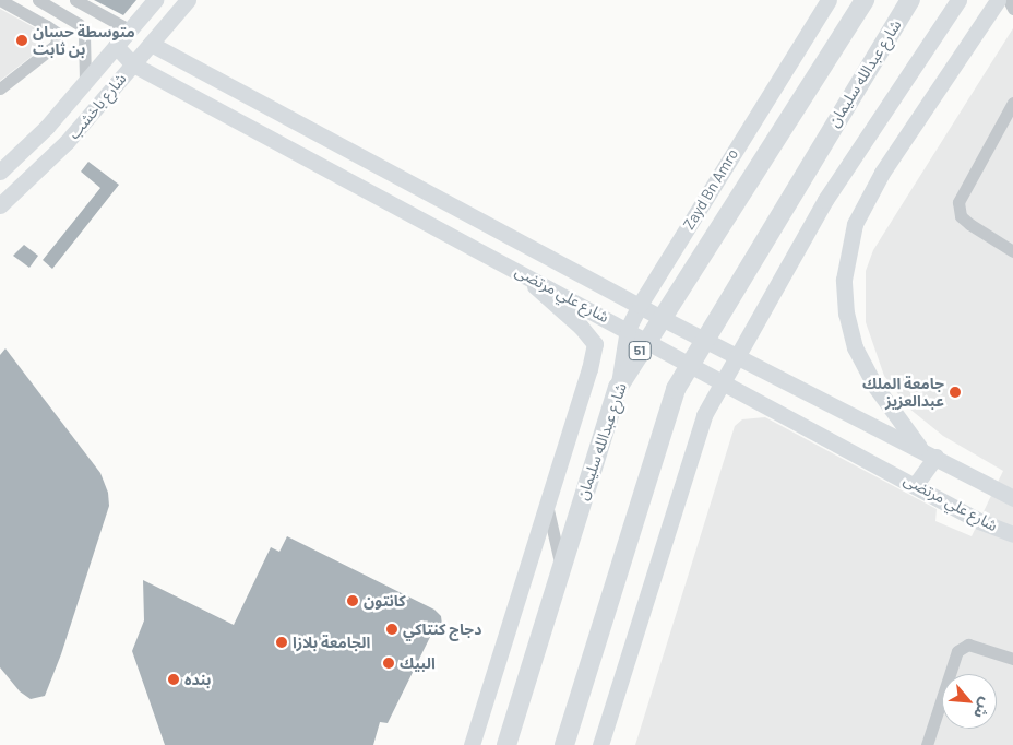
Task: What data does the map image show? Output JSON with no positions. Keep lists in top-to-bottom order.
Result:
{
  "streets": {
    "main road": [
      "شارع عبدالله سليمان",
      "شارع باخشب",
      "Zayd Bn Amro",
      "شارع علي مرتضى",
      "51"
    ]
  },
  "crossings": [
    ["شارع عبدالله سليمان", "Zayd Bn Amro"],
    ["شارع عبدالله سليمان", "شارع علي مرتضى"],
    ["شارع باخشب", "شارع علي مرتضى"],
    ["Zayd Bn Amro", "شارع علي مرتضى"]
  ],
  "places": [
    "متوسطة حسان بن ثابت",
    "جامعة الملك عبدالعزيز",
    "كانتون",
    "دجاج كنتاكي",
    "الجامعة بلازا",
    "البيك",
    "بنده"
  ],
  "north": "bottom right"
}
